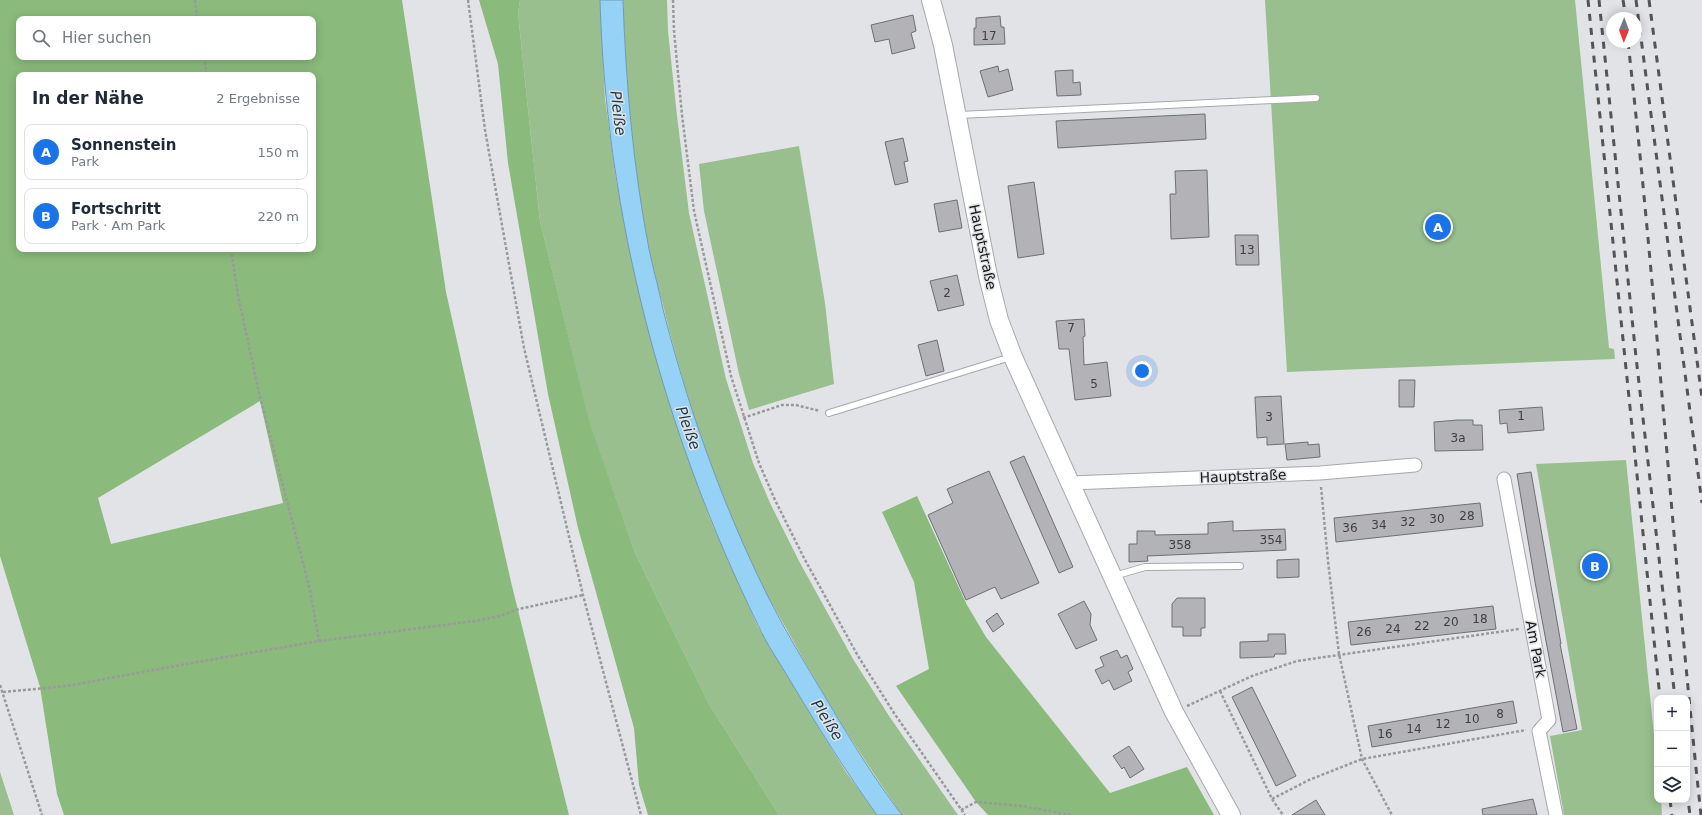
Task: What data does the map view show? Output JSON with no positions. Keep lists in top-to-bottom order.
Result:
{
  "streets": {
    "main road": ["Hauptstraße"],
    "street": ["Am Park"]
  },
  "water": ["Pleiße"],
  "house_numbers": [
    "17",
    "13",
    "2",
    "7",
    "5",
    "1",
    "3",
    "3a",
    "28",
    "30",
    "32",
    "34",
    "36",
    "354",
    "358",
    "18",
    "20",
    "22",
    "24",
    "26",
    "8",
    "10",
    "12",
    "14",
    "16"
  ],
  "north": "bottom",
  "page": {
    "search": "Hier suchen",
    "heading": ["In der Nähe", "2 Ergebnisse"],
    "list": [
      {
        "mark": "A",
        "name": "Sonnenstein",
        "note": "Park",
        "value": "150 m"
      },
      {
        "mark": "B",
        "name": "Fortschritt",
        "note": "Park · Am Park",
        "value": "220 m"
      }
    ],
    "pins": ["A", "B"],
    "map_buttons": ["+", "−"]
  }
}
